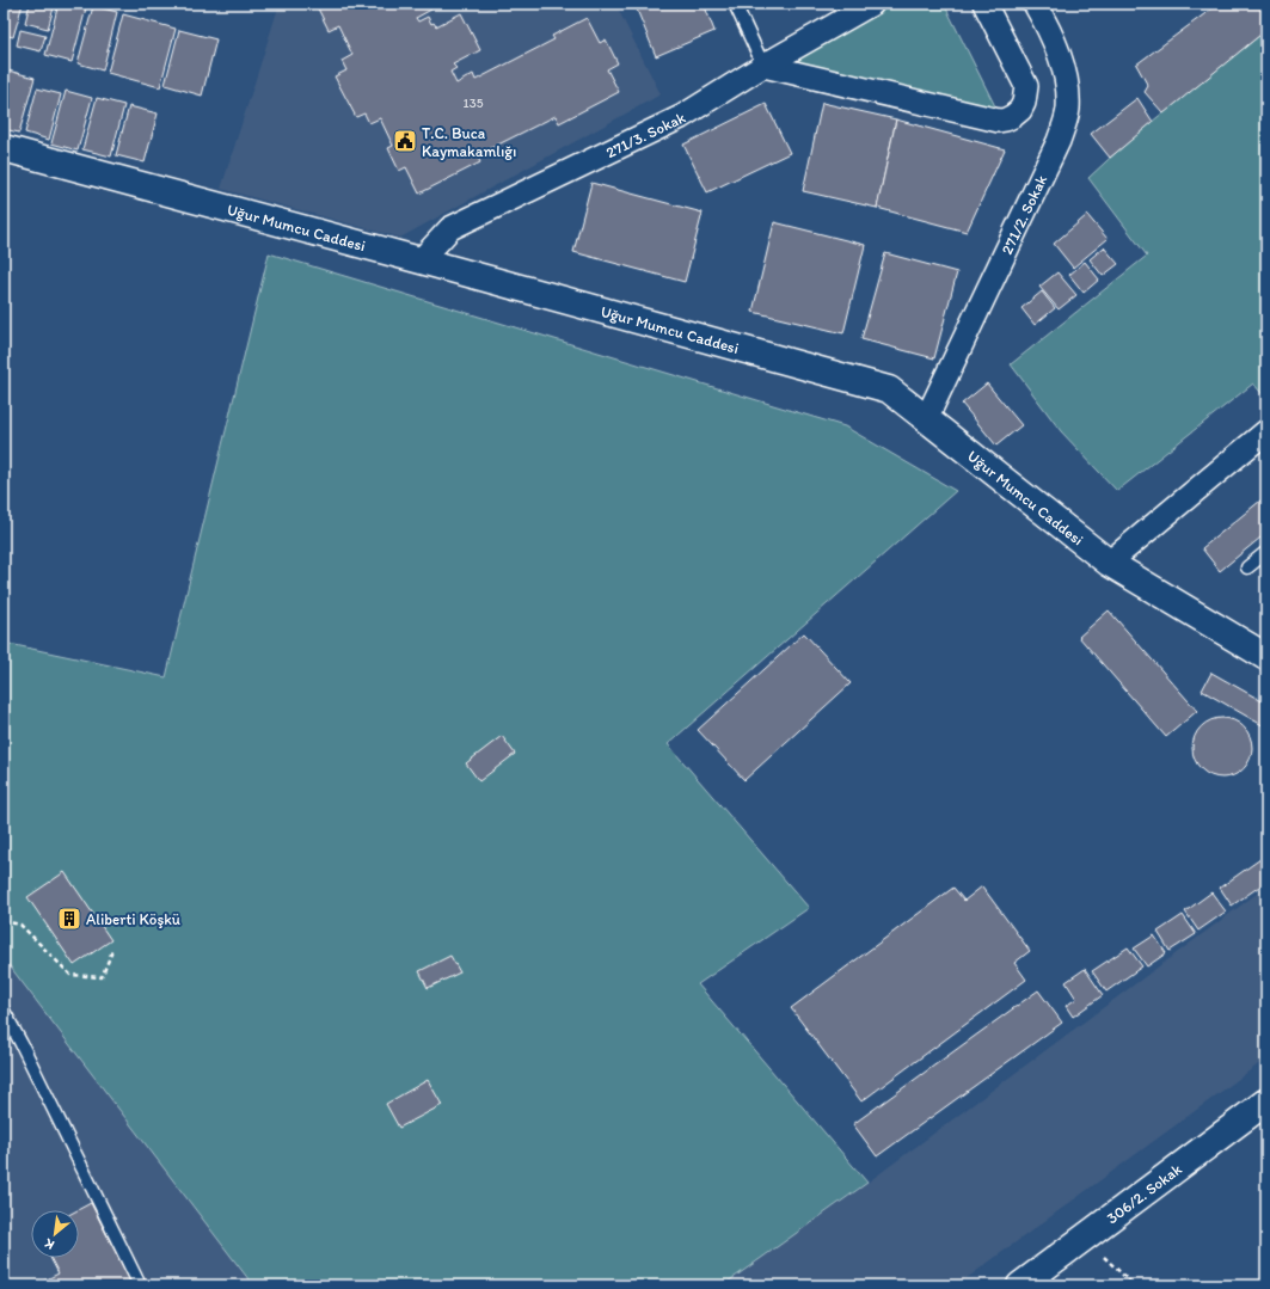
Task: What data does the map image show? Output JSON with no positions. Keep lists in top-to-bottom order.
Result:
{
  "streets": {
    "main road": ["Uğur Mumcu Caddesi", "306/2. Sokak"],
    "street": ["271/3. Sokak", "271/2. Sokak"]
  },
  "crossings": [
    ["271/3. Sokak", "Uğur Mumcu Caddesi"],
    ["271/2. Sokak", "Uğur Mumcu Caddesi"]
  ],
  "places": {
    "public building": ["T.C. Buca Kaymakamlığı"],
    "building": ["Aliberti Köşkü"]
  },
  "house_numbers": ["135"],
  "north": "bottom left"
}
